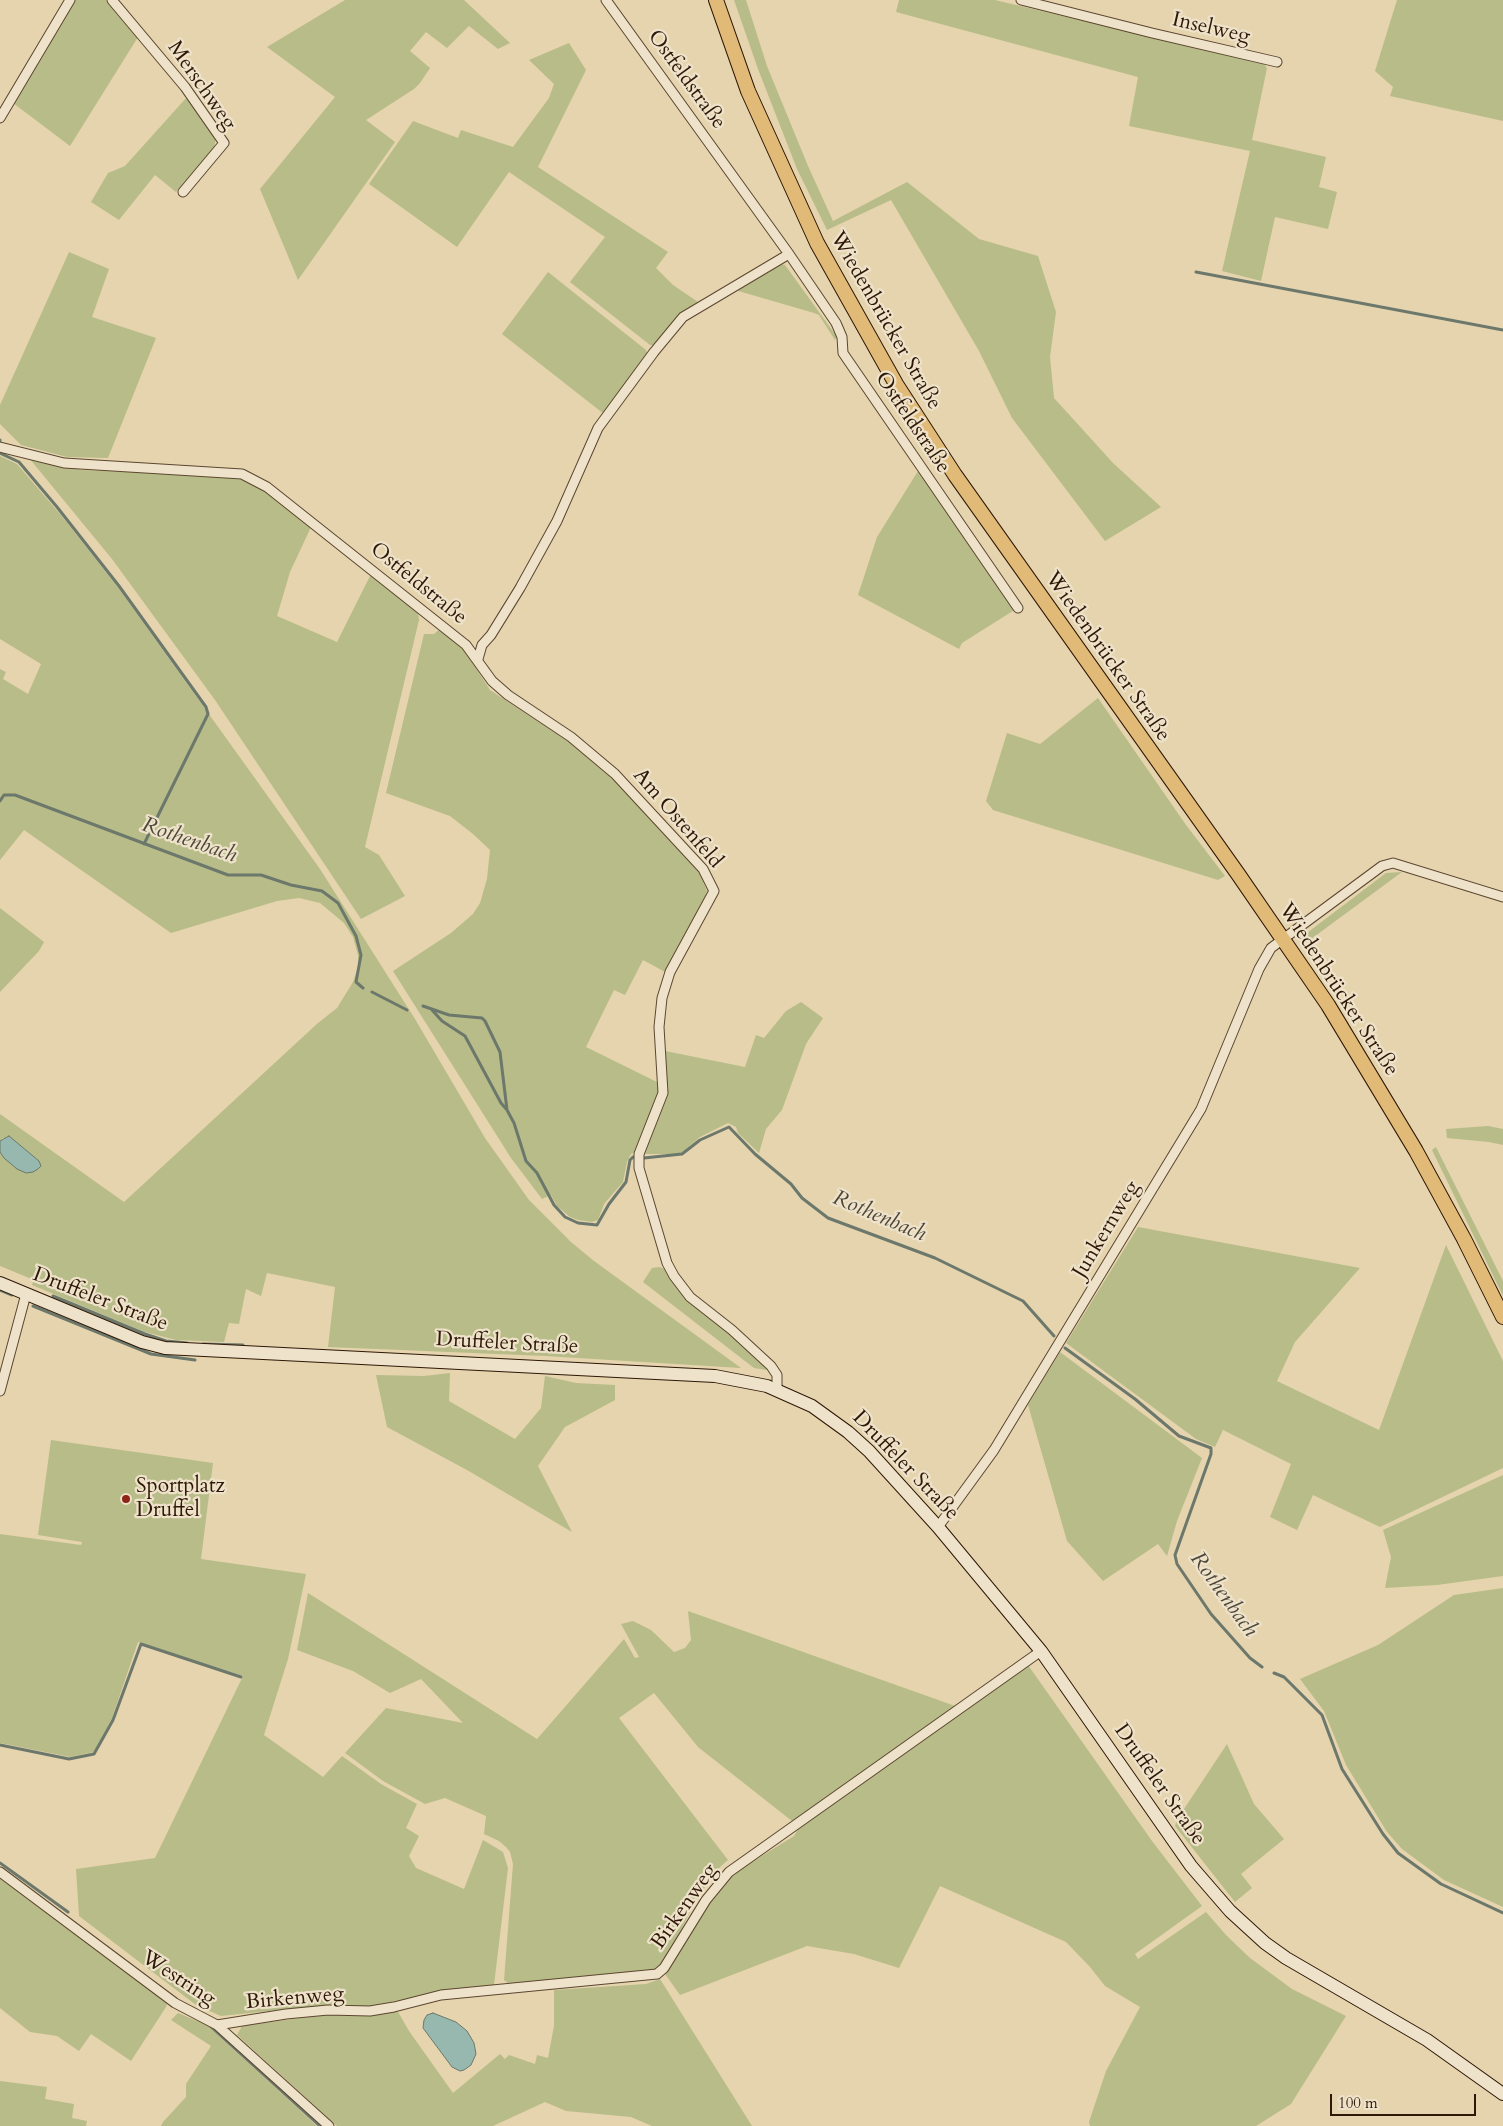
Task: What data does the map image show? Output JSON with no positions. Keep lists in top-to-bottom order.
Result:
{
  "streets": {
    "main road": ["Wiedenbrücker Straße"],
    "street": [
      "Inselweg",
      "Ostfeldstraße",
      "Merschweg",
      "Am Ostenfeld",
      "Junkernweg",
      "Druffeler Straße",
      "Birkenweg",
      "Westring"
    ]
  },
  "crossings": [
    ["Ostfeldstraße", "Am Ostenfeld"],
    ["Wiedenbrücker Straße", "Junkernweg"],
    ["Am Ostenfeld", "Druffeler Straße"],
    ["Junkernweg", "Druffeler Straße"],
    ["Druffeler Straße", "Birkenweg"],
    ["Birkenweg", "Westring"]
  ],
  "water": ["Rothenbach"],
  "places": ["Sportplatz Druffel"],
  "scale_bar": "100 m"
}
